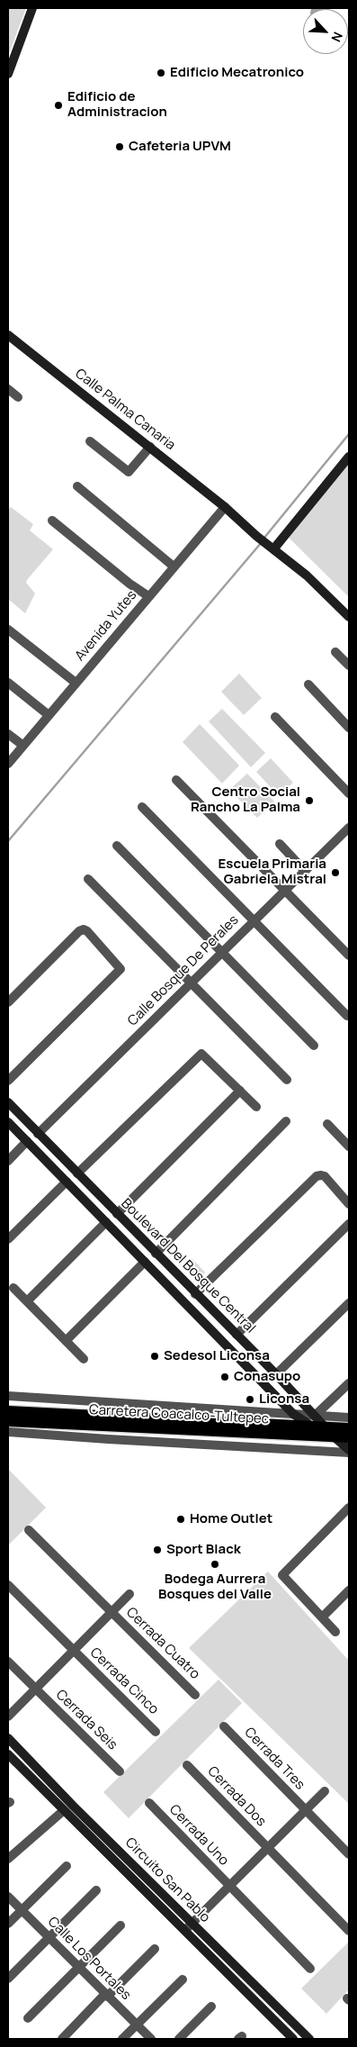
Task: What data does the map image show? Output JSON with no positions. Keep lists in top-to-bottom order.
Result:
{
  "streets": {
    "main road": ["Carretera Coacalco-Tultepec"],
    "street": [
      "Calle Palma Canaria",
      "Avenida Yutes",
      "Calle Bosque De Perales",
      "Boulevard Del Bosque Central",
      "Cerrada Cuatro",
      "Cerrada Cinco",
      "Cerrada Seis",
      "Cerrada Tres",
      "Cerrada Dos",
      "Cerrada Uno",
      "Circuito San Pablo",
      "Calle Los Portales"
    ]
  },
  "crossings": [
    ["Calle Palma Canaria", "Avenida Yutes"],
    ["Calle Bosque De Perales", "Boulevard Del Bosque Central"],
    ["Boulevard Del Bosque Central", "Carretera Coacalco-Tultepec"]
  ],
  "places": [
    "Edificio Mecatronico",
    "Edificio de Administracion",
    "Cafeteria UPVM",
    "Centro Social Rancho La Palma",
    "Escuela Primaria Gabriela Mistral",
    "Sedesol Liconsa",
    "Conasupo",
    "Liconsa",
    "Home Outlet",
    "Sport Black",
    "Bodega Aurrera Bosques del Valle"
  ],
  "north": "bottom right"
}
